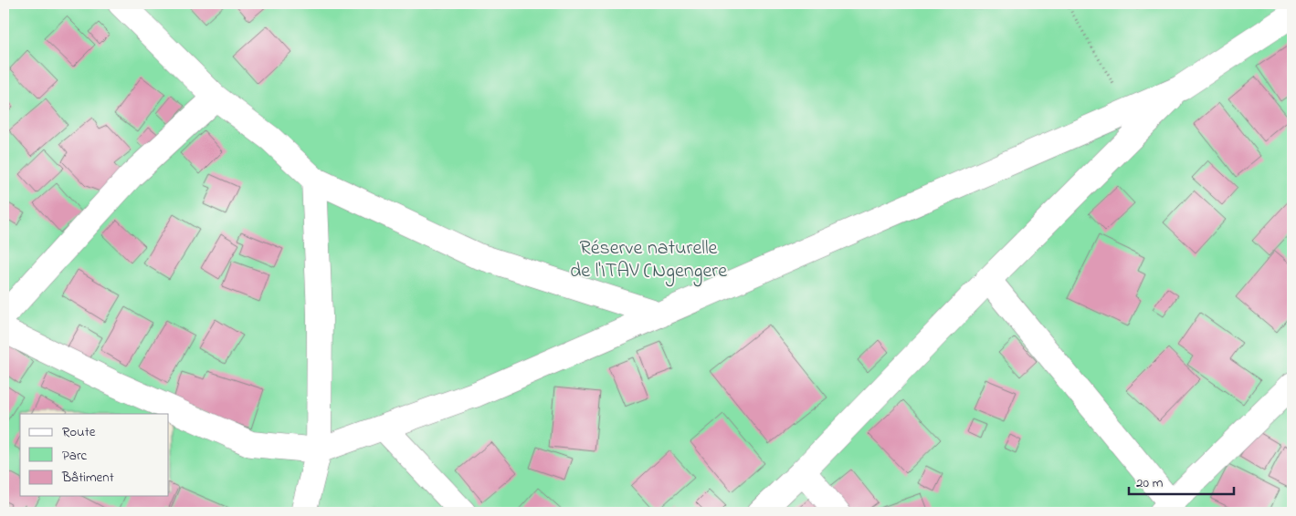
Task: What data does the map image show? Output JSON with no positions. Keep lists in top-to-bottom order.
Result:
{
  "parks": ["Réserve naturelle de l'ITAV (Ngengere"],
  "legend": ["Route", "Parc", "Bâtiment"],
  "scale_bar": "20 m"
}
